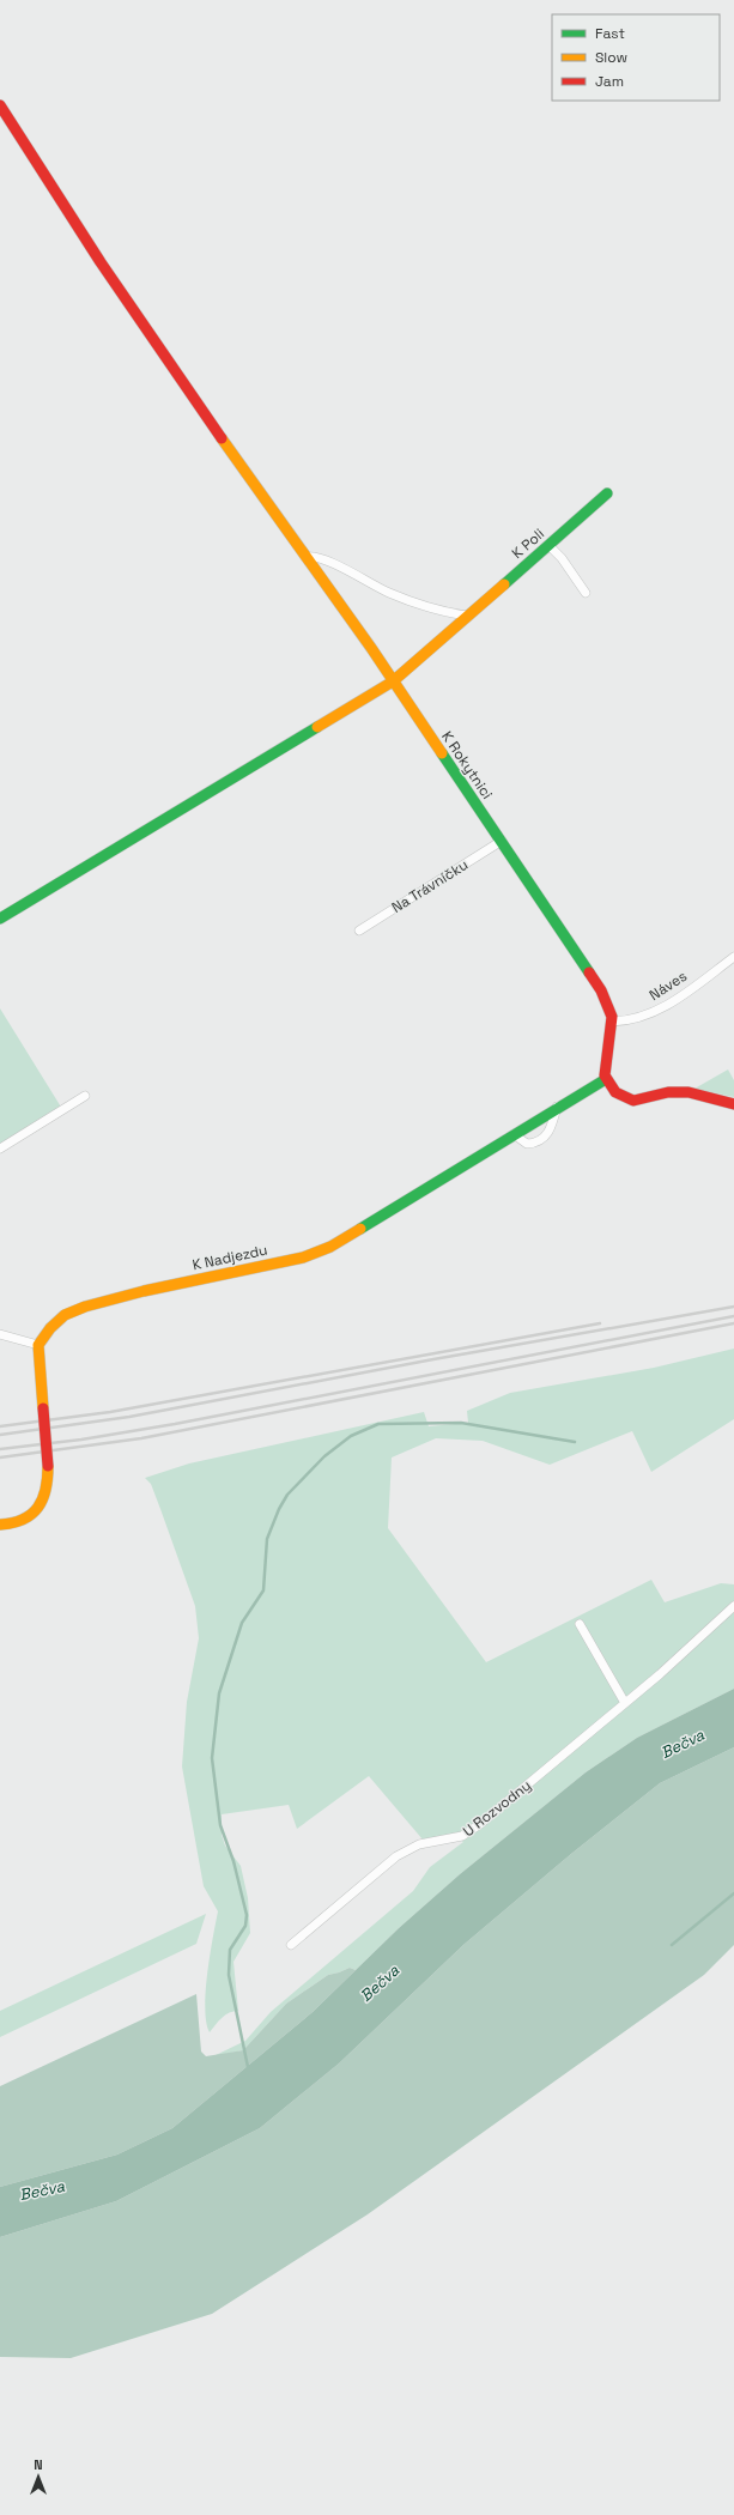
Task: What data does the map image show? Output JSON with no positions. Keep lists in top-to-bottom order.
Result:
{
  "streets": {
    "street": [
      "K Poli",
      "K Rokytnici",
      "Na Trávníčku",
      "Náves",
      "K Nadjezdu",
      "U Rozvodny"
    ]
  },
  "crossings": [
    ["K Poli", "K Rokytnici"],
    ["K Rokytnici", "Na Trávníčku"],
    ["K Rokytnici", "Náves"],
    ["K Rokytnici", "K Nadjezdu"]
  ],
  "water": ["Bečva"],
  "legend": ["Fast", "Slow", "Jam"],
  "north": "top"
}
